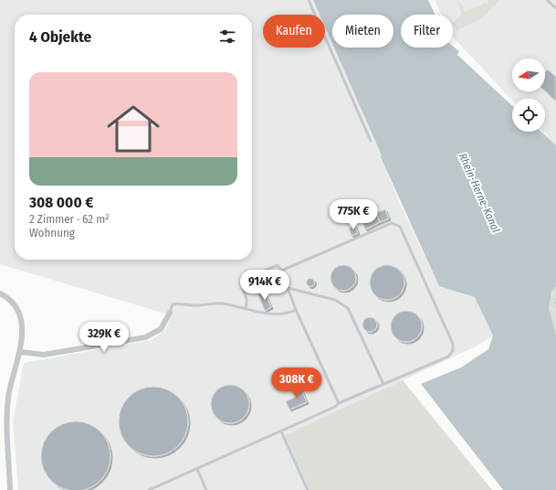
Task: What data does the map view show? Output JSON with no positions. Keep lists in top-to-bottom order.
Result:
{
  "water": ["Rhein-Herne-Kanal"],
  "north": "left",
  "page": {
    "chip": ["Kaufen", "Mieten", "Filter"],
    "heading": "4 Objekte",
    "list": [
      {
        "name": "308 000 €",
        "note": "2 Zimmer · 62 m² · Wohnung"
      }
    ],
    "price": [
      "775K €",
      "914K €",
      "329K €",
      "308K €"
    ]
  }
}
